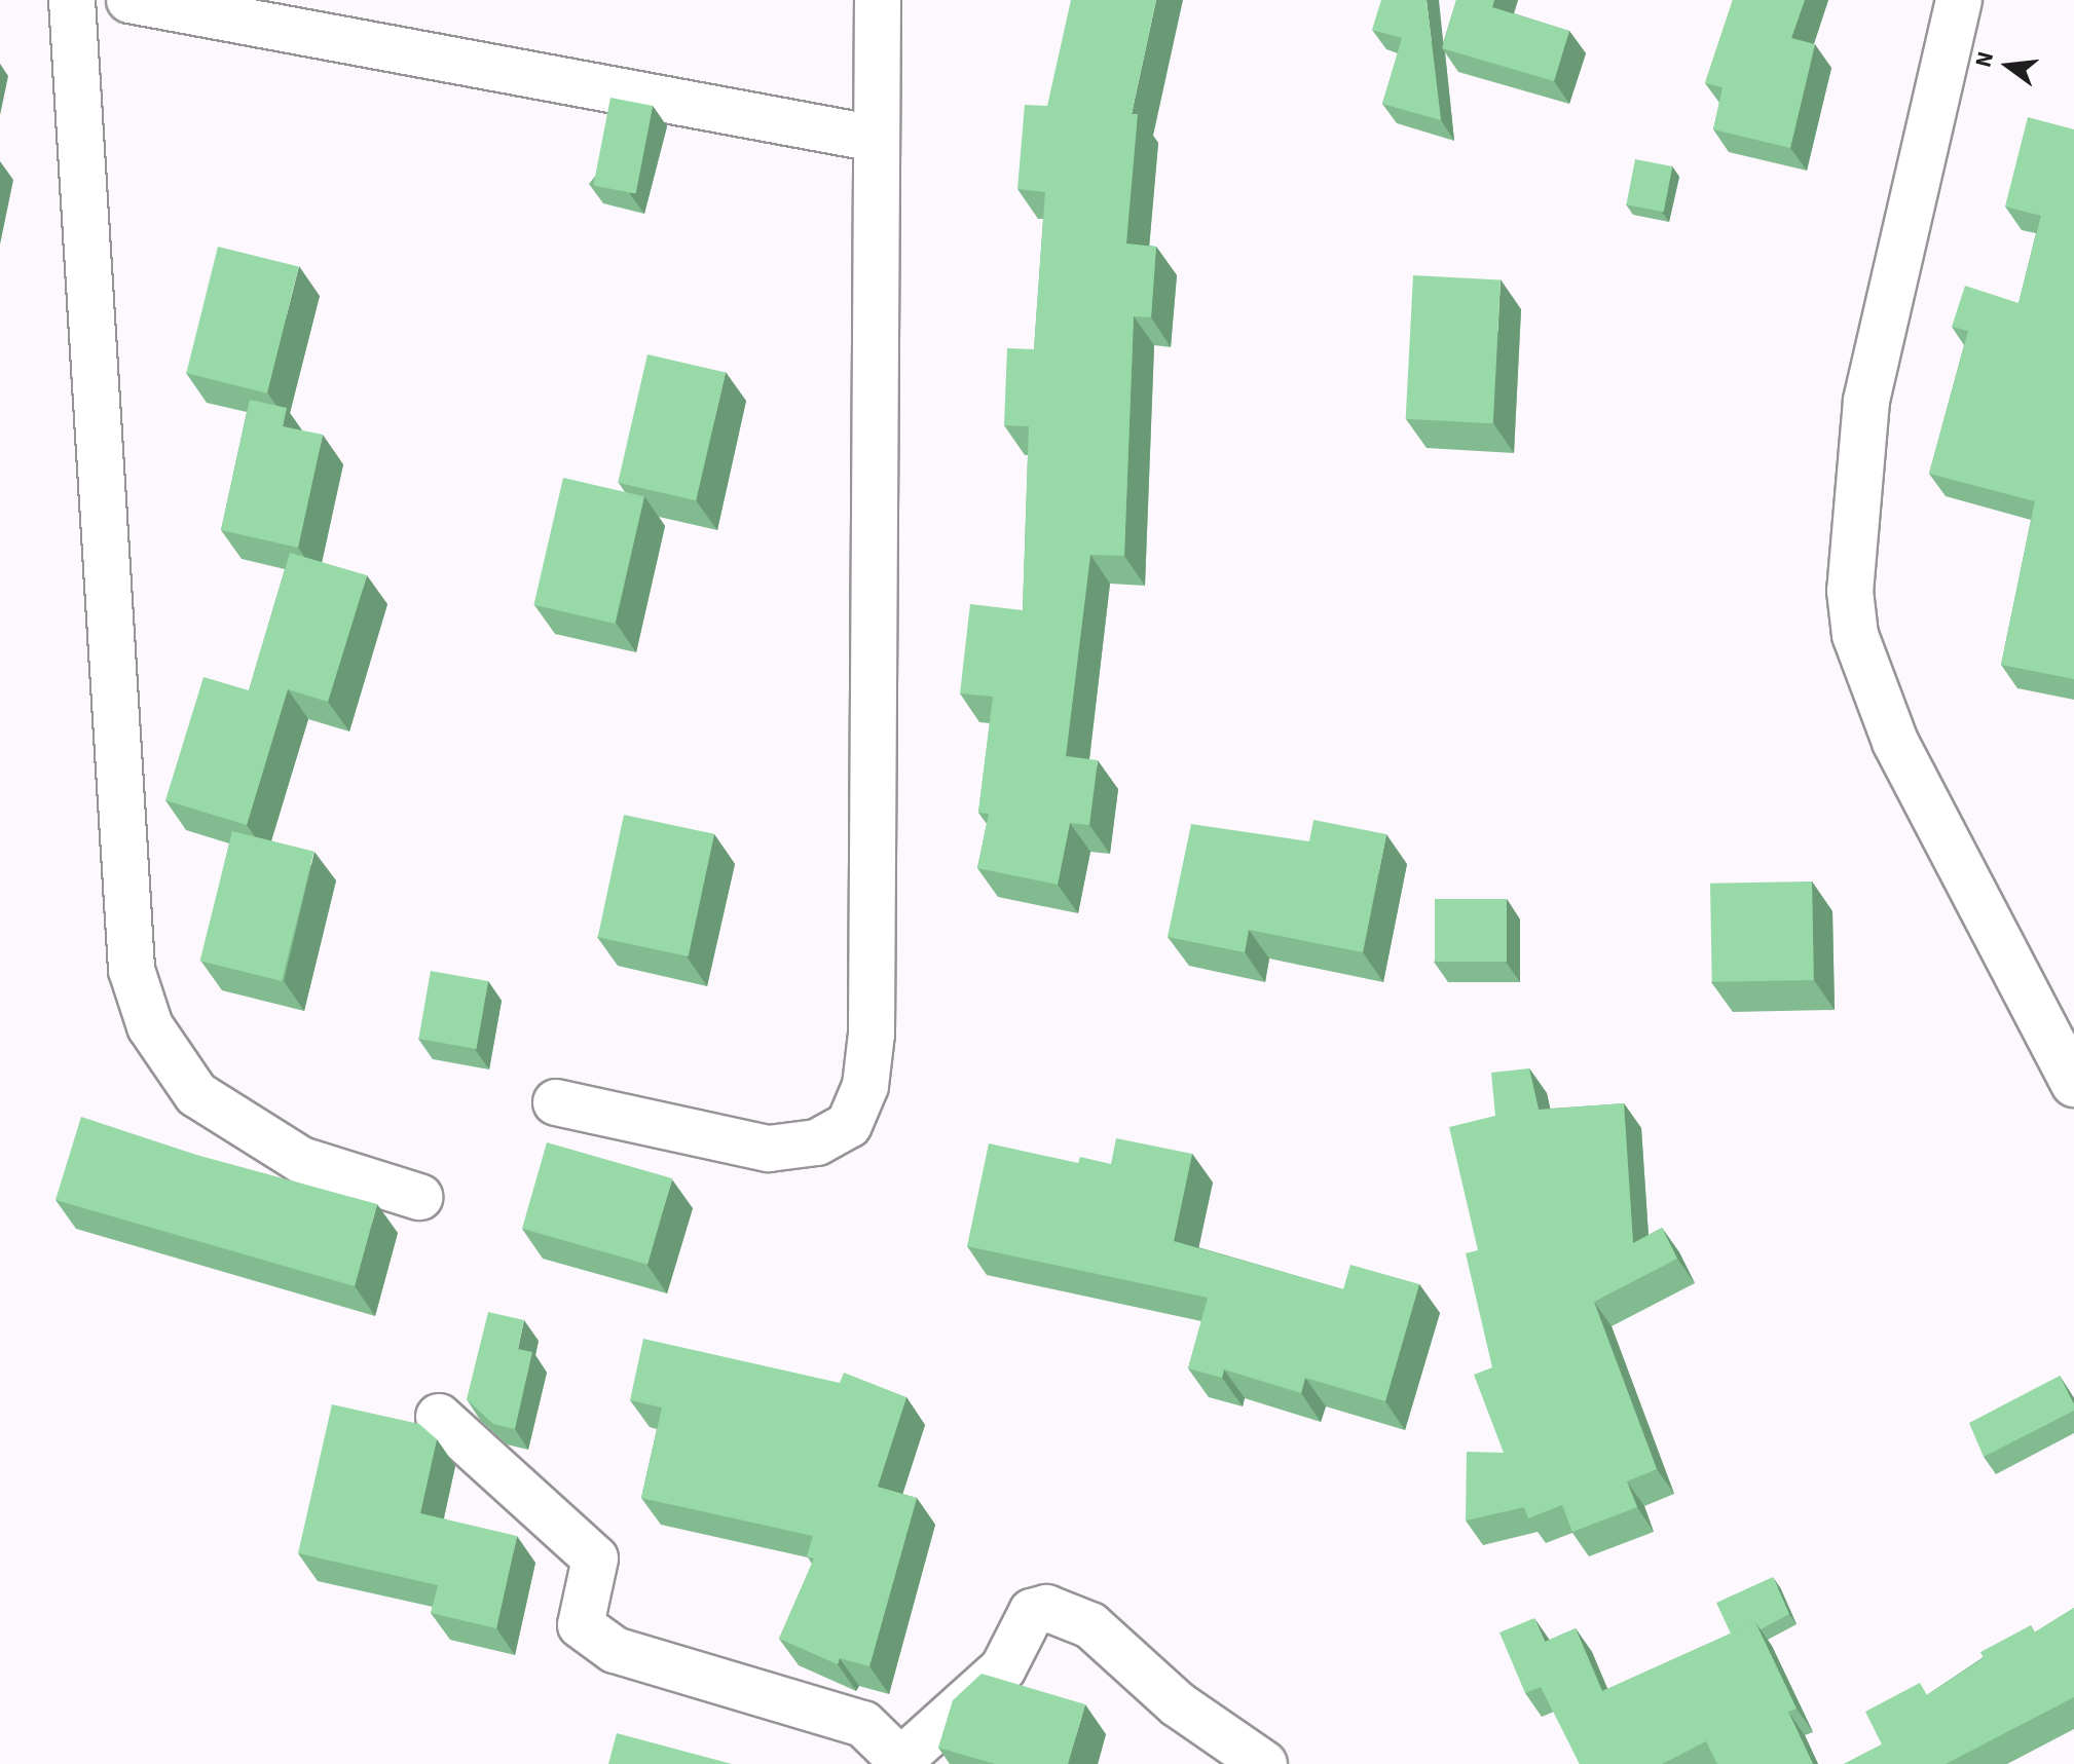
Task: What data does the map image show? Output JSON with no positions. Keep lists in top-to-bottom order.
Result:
{
  "north": "left"
}
